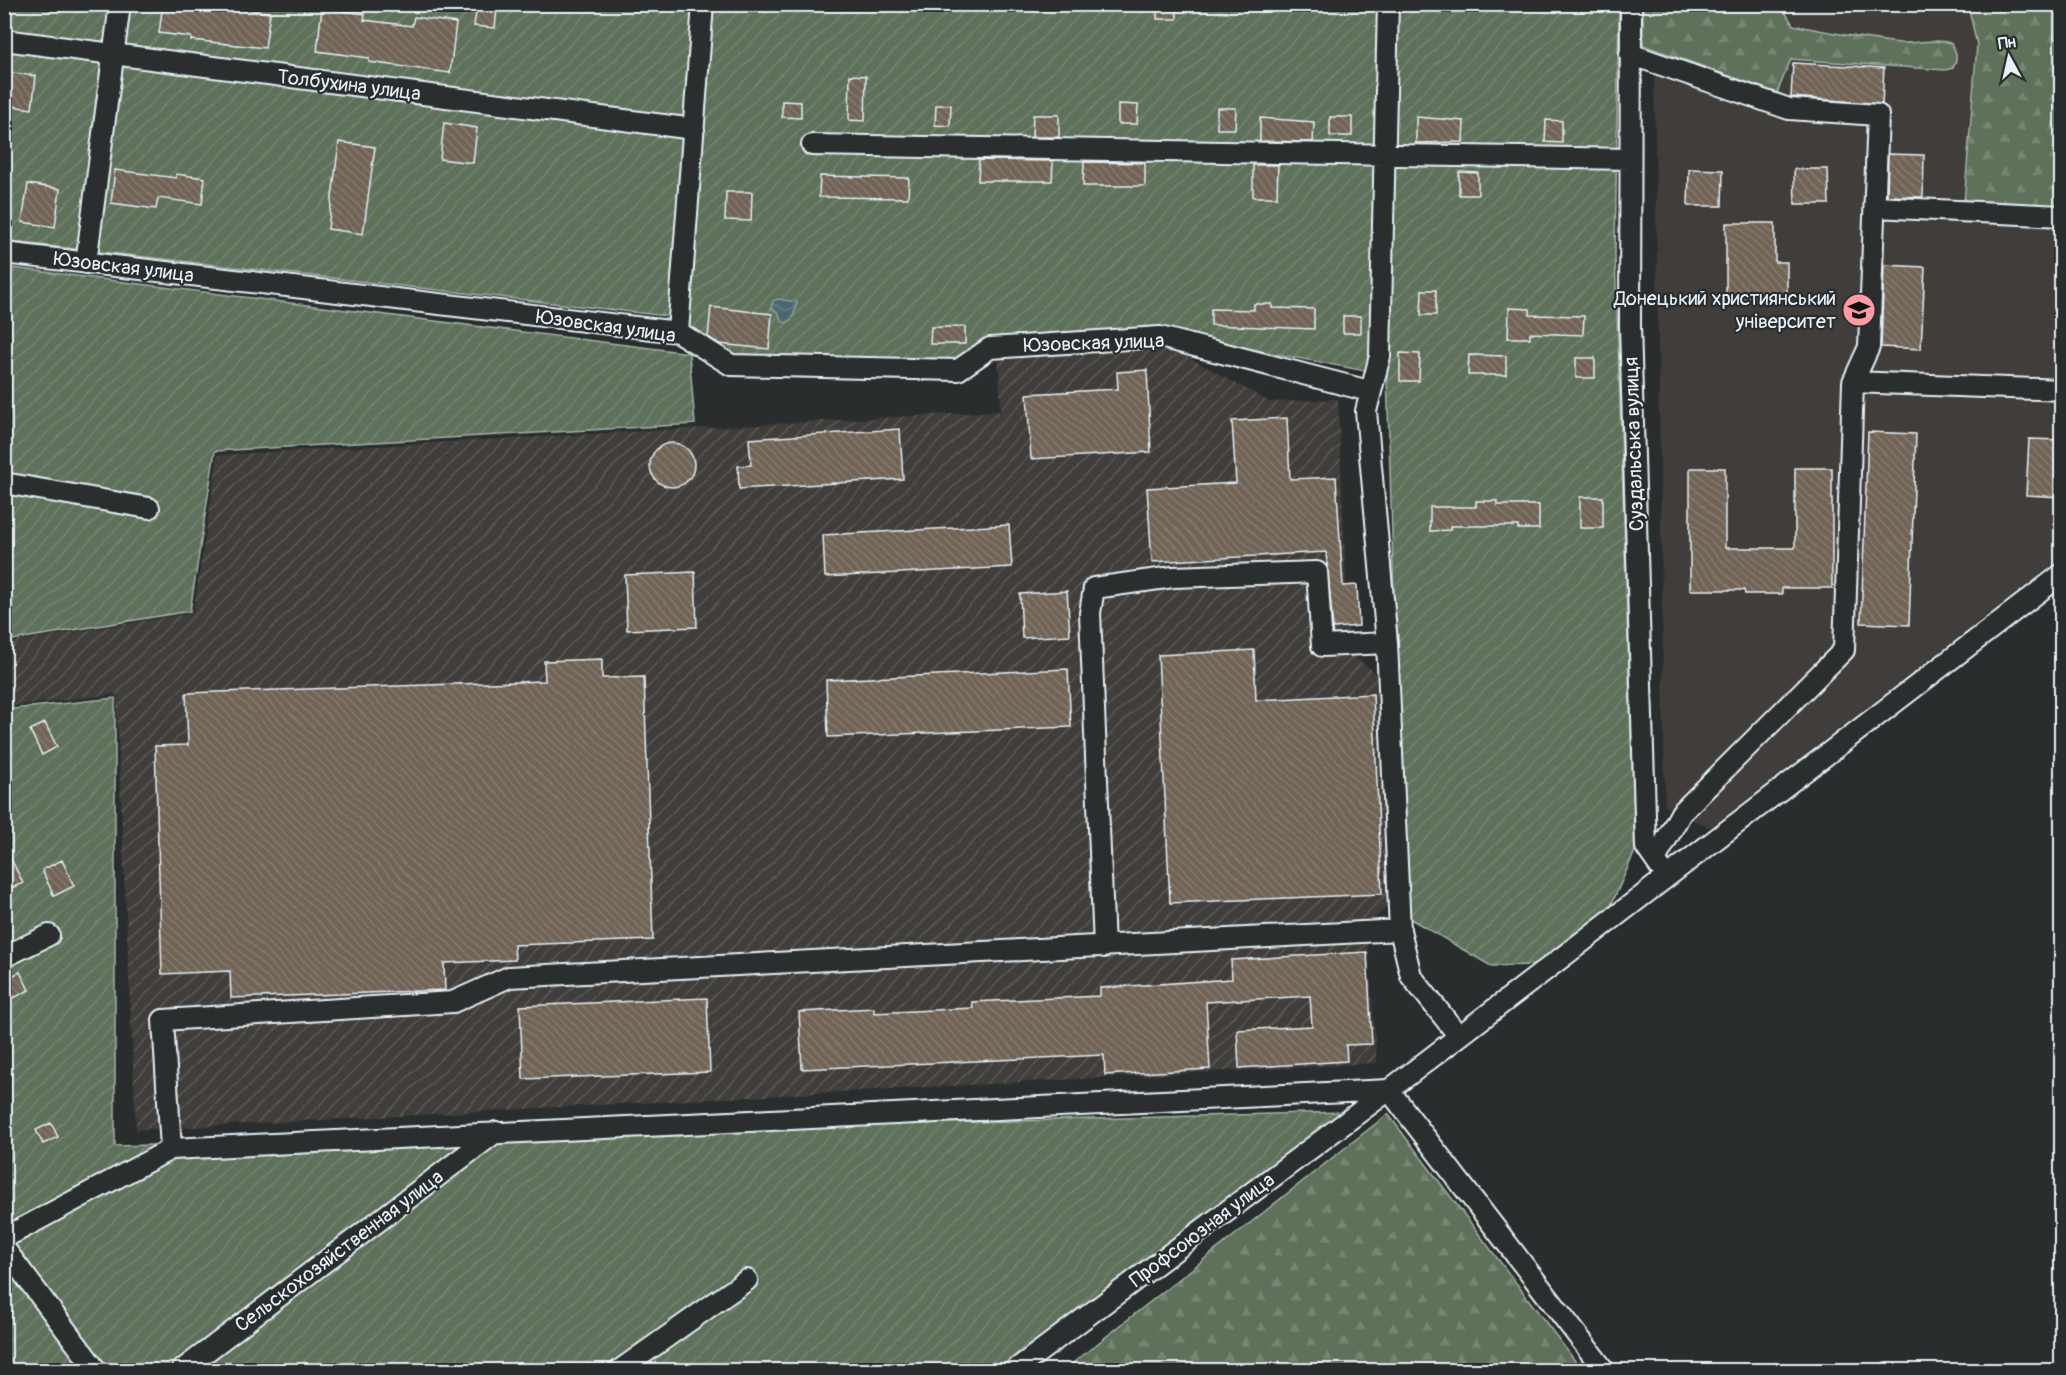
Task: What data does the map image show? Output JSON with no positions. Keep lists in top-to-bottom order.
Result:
{
  "streets": {
    "street": [
      "Толбухина улица",
      "Юзовская улица",
      "Суздальська вулиця",
      "Профсоюзная улица",
      "Сельскохозяйственная улица"
    ]
  },
  "crossings": [
    ["Суздальська вулиця", "Профсоюзная улица"]
  ],
  "places": {
    "school or university": ["Донецький християнський університет"]
  },
  "north": "top"
}
